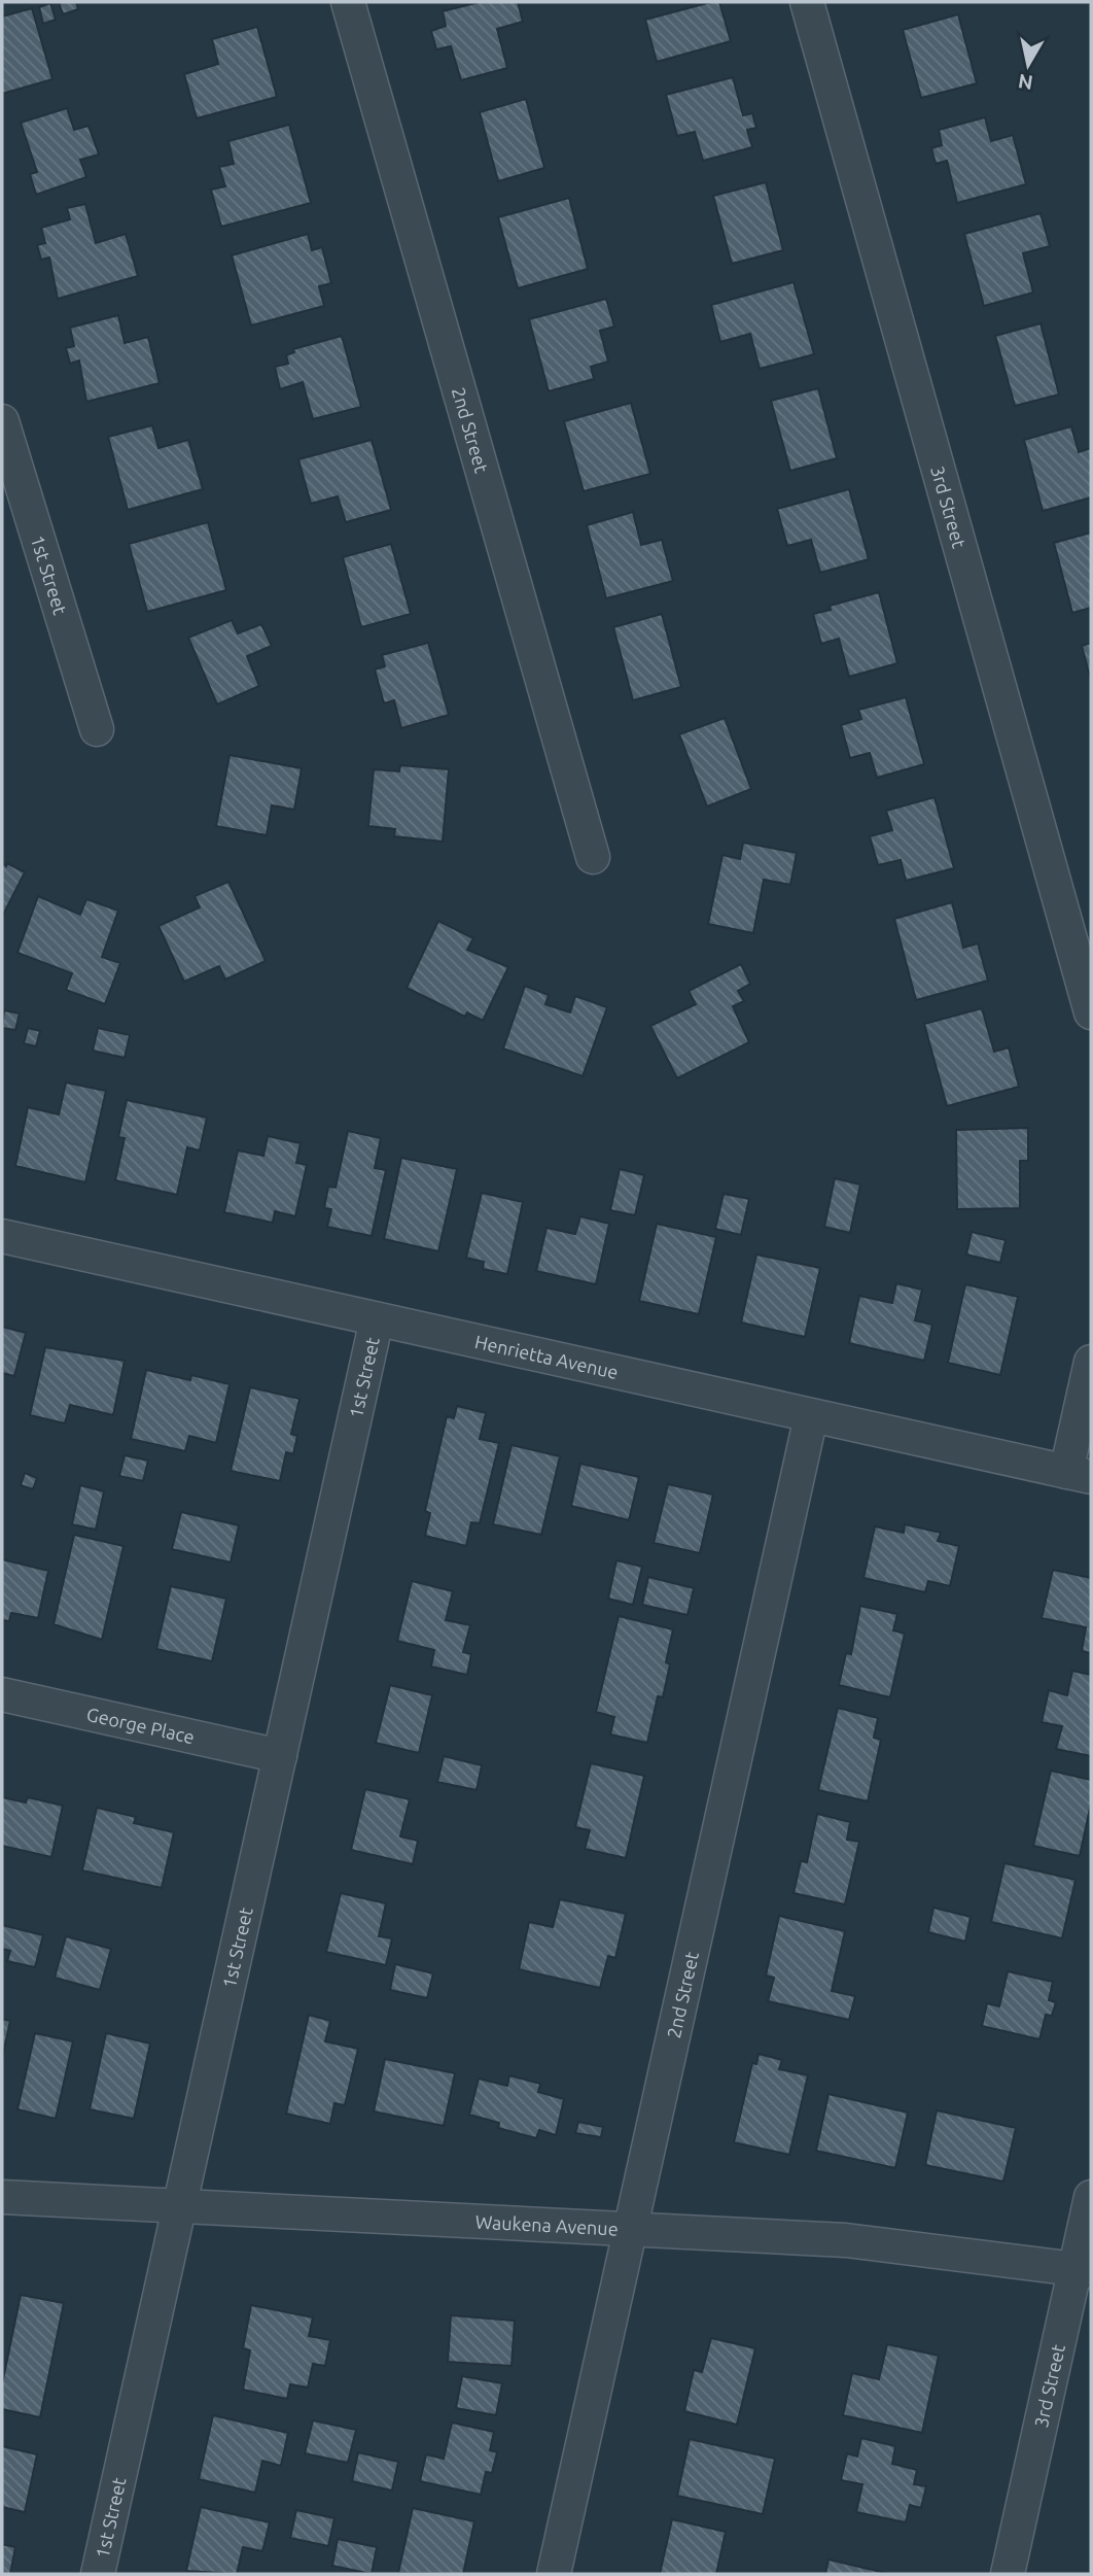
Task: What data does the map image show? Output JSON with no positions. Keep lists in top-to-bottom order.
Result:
{
  "streets": {
    "street": [
      "2nd Street",
      "3rd Street",
      "1st Street",
      "Henrietta Avenue",
      "George Place",
      "Waukena Avenue"
    ]
  },
  "crossings": [
    ["2nd Street", "Henrietta Avenue"],
    ["2nd Street", "Waukena Avenue"],
    ["3rd Street", "Waukena Avenue"],
    ["1st Street", "Henrietta Avenue"],
    ["1st Street", "George Place"],
    ["1st Street", "Waukena Avenue"]
  ],
  "north": "bottom"
}
